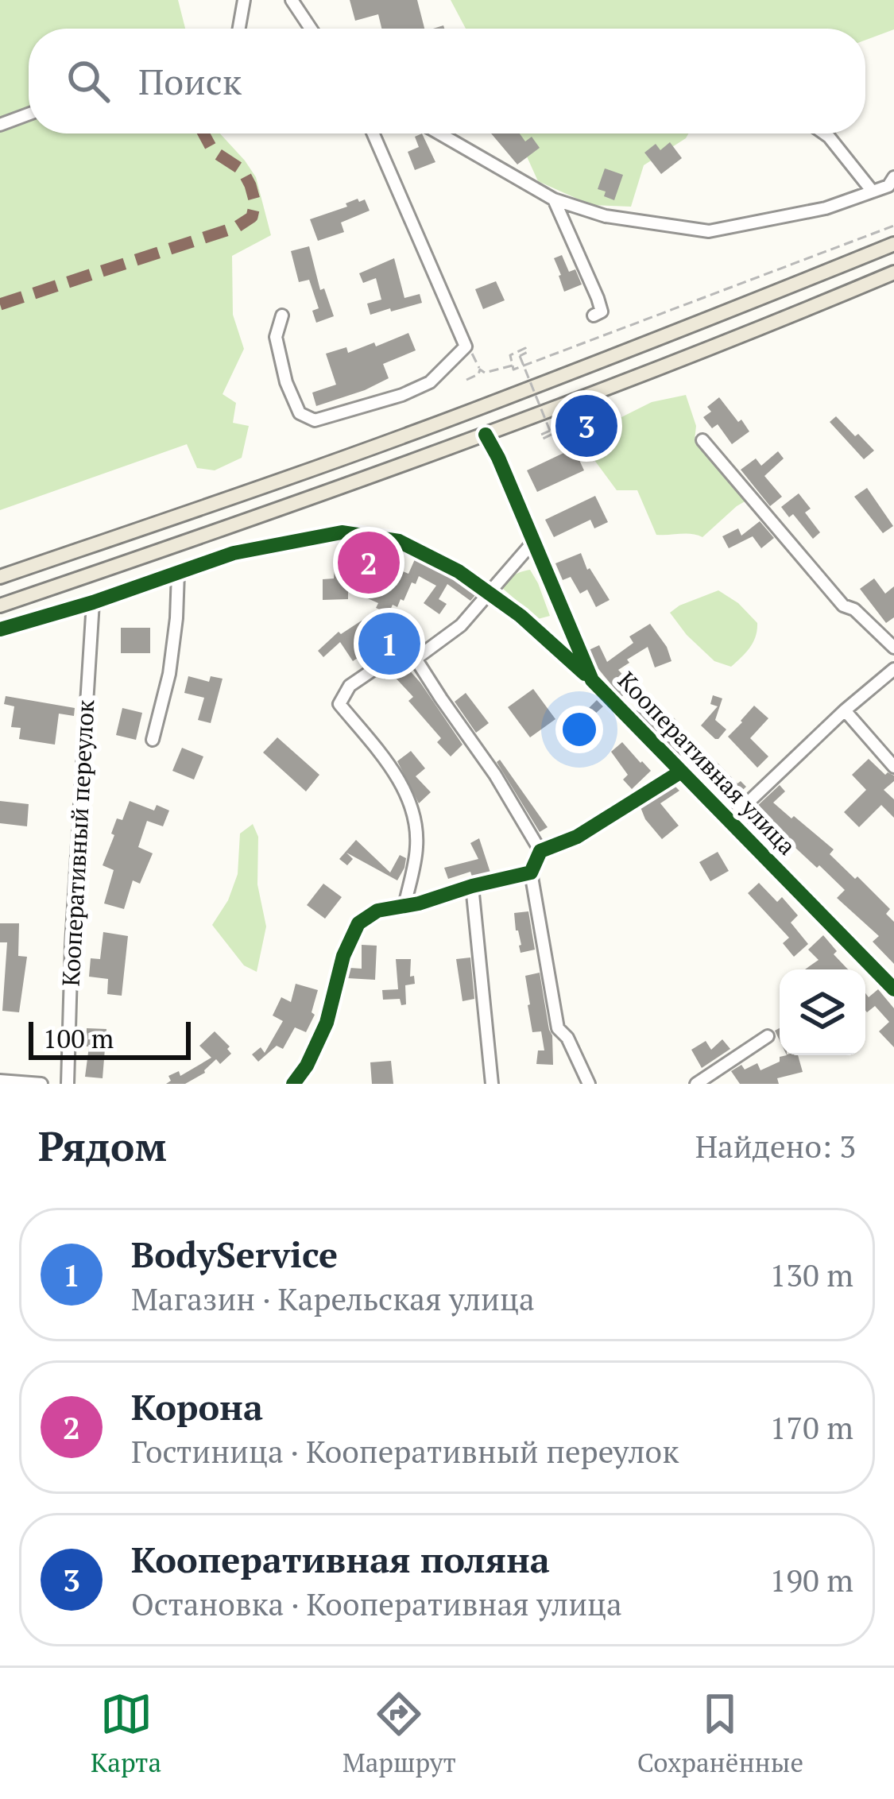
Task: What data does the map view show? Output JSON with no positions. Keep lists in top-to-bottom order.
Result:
{
  "streets": {
    "street": ["Кооперативная улица", "Кооперативный переулок"]
  },
  "scale_bar": "100 m",
  "page": {
    "search": "Поиск",
    "pins": ["3", "2", "1"],
    "scale": "100 m",
    "heading": ["Рядом", "Найдено: 3"],
    "list": [
      {
        "mark": "1",
        "name": "BodyService",
        "note": "Магазин · Карельская улица",
        "value": "130 m"
      },
      {
        "mark": "2",
        "name": "Корона",
        "note": "Гостиница · Кооперативный переулок",
        "value": "170 m"
      },
      {
        "mark": "3",
        "name": "Кооперативная поляна",
        "note": "Остановка · Кооперативная улица",
        "value": "190 m"
      }
    ],
    "nav": ["Карта", "Маршрут", "Сохранённые"]
  }
}
